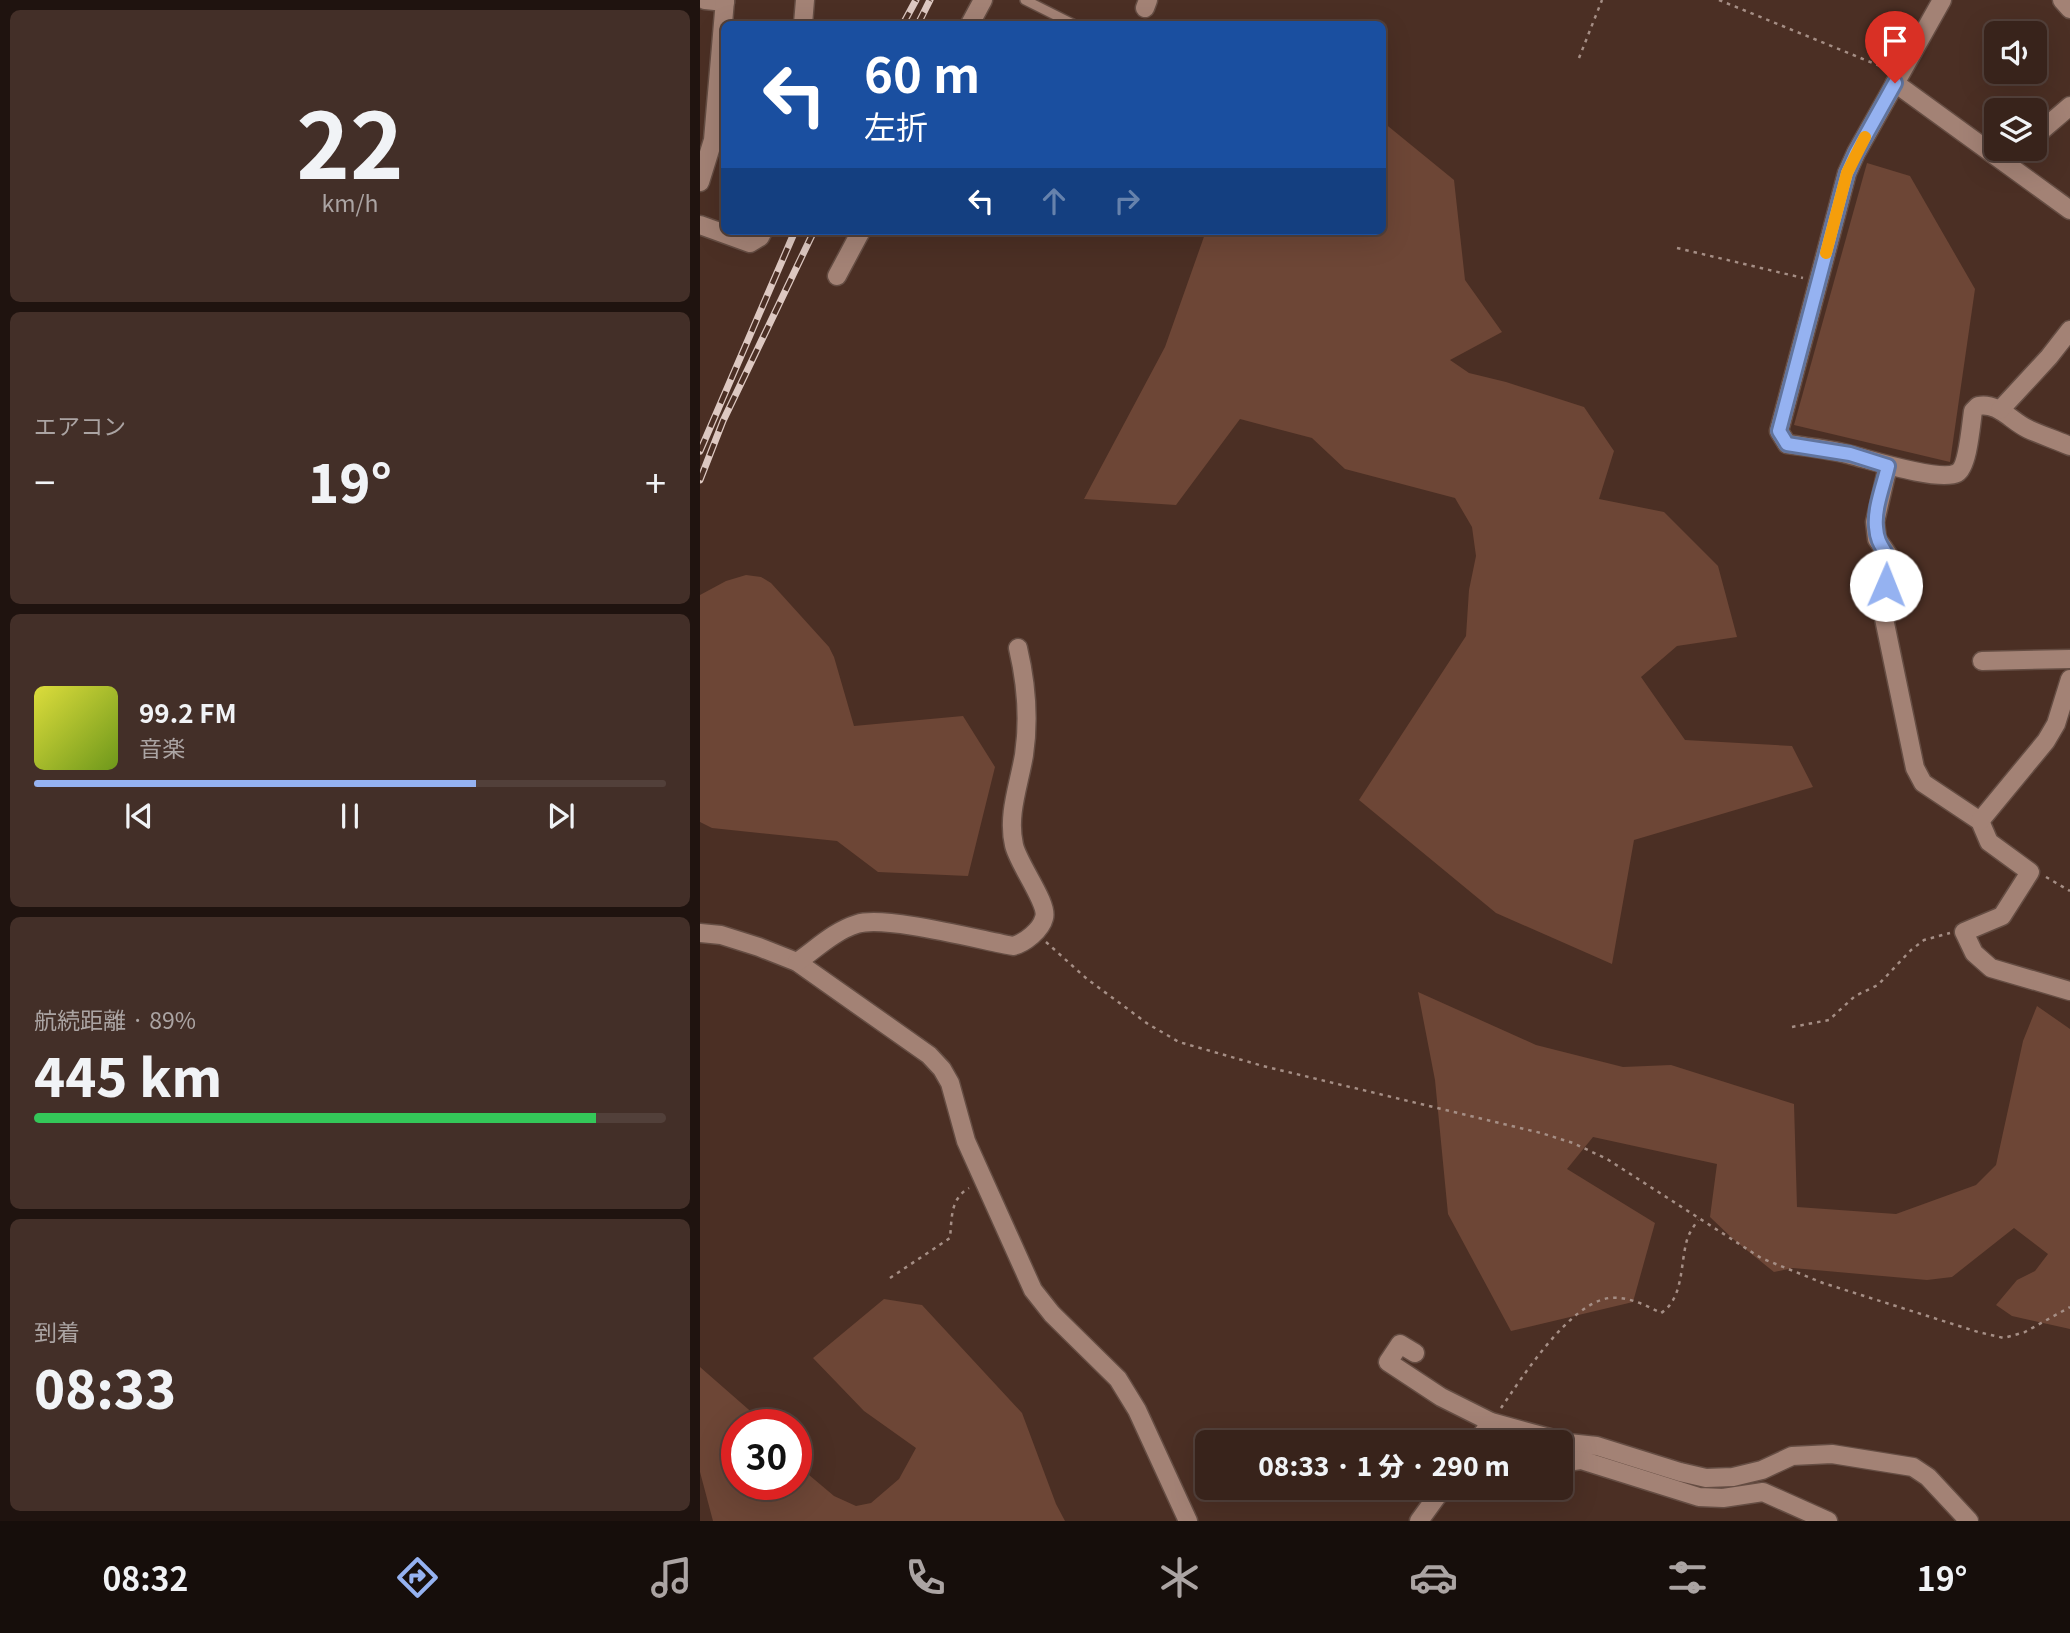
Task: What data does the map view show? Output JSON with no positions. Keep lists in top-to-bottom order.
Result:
{
  "page": {
    "tile": [
      ["22", "km/h"],
      "エアコン",
      ["航続距離 · 89%", "445 km"],
      ["到着", "08:33"]
    ],
    "turn": ["60 m", "左折"],
    "heat": ["−", "19°", "+"],
    "song": ["99.2 FM", "音楽"],
    "limit": "30",
    "trip": "08:33 · 1 分 · 290 m",
    "tabs": ["08:32", "19°"]
  }
}
